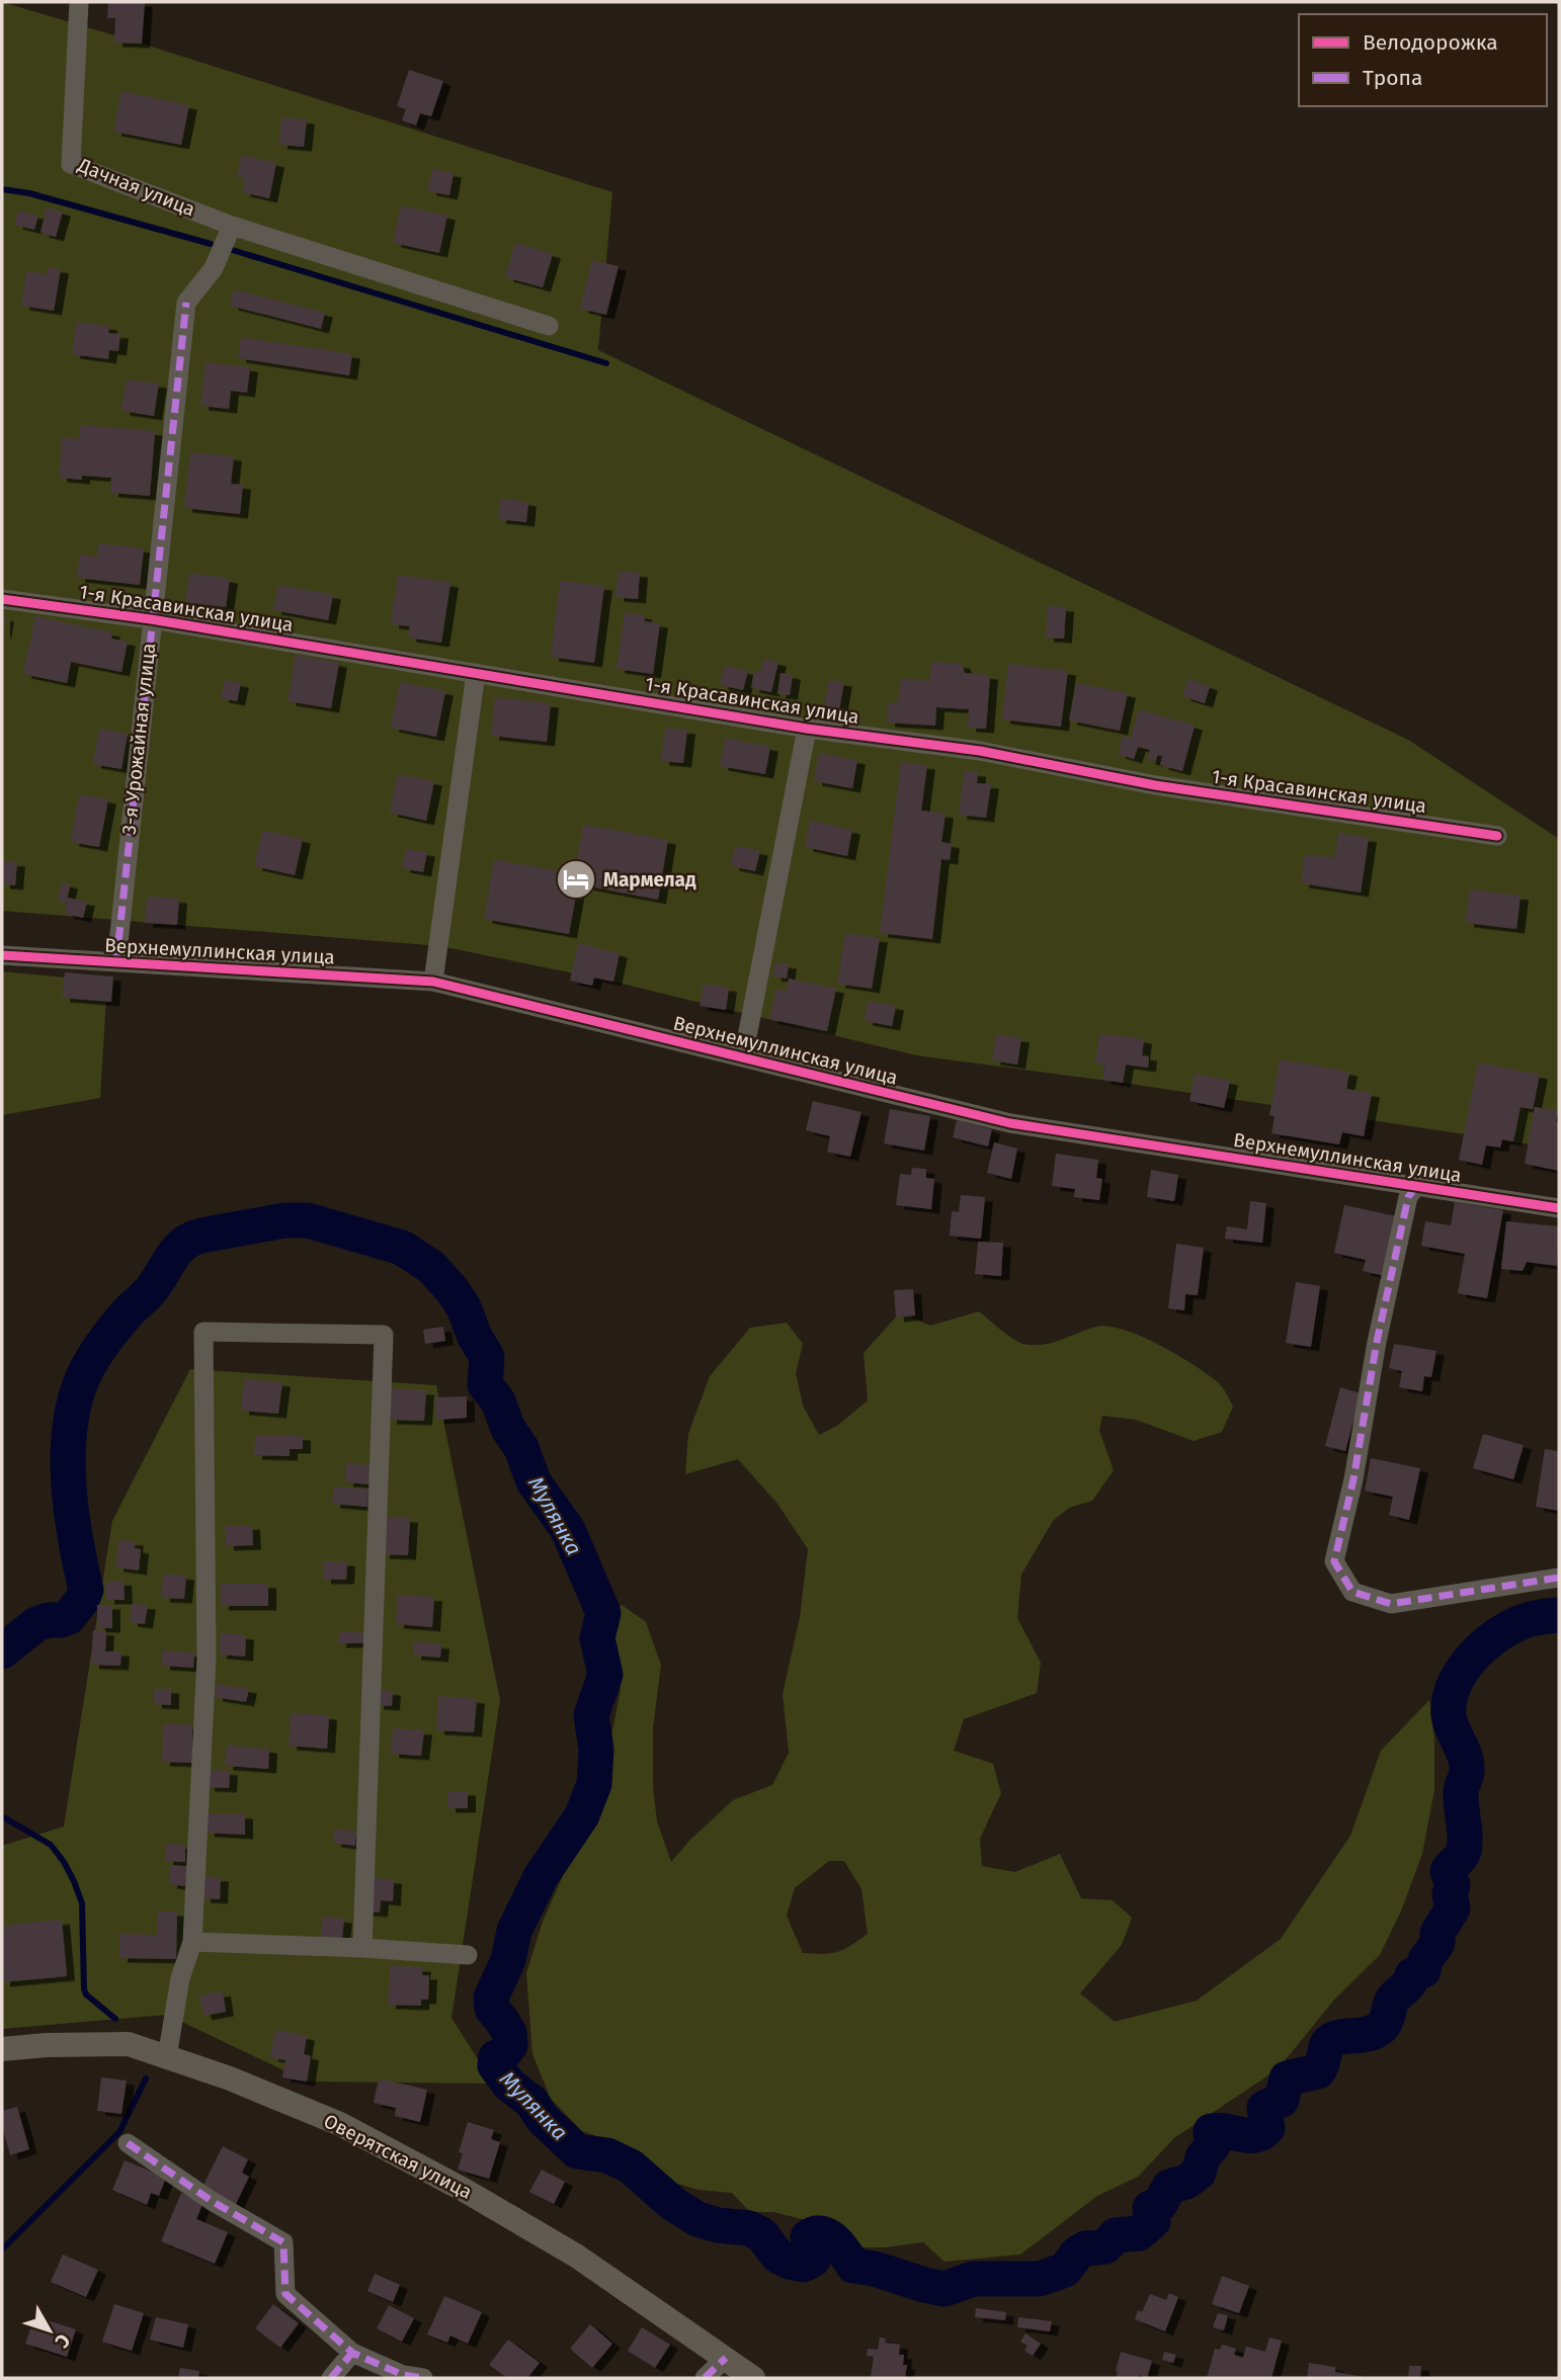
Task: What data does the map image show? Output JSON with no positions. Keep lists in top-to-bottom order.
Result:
{
  "streets": {
    "main road": ["Оверятская улица"],
    "street": [
      "Дачная улица",
      "1-я Красавинская улица",
      "3-я Урожайная улица",
      "Верхнемуллинская улица"
    ]
  },
  "crossings": [
    ["Дачная улица", "3-я Урожайная улица"],
    ["1-я Красавинская улица", "3-я Урожайная улица"],
    ["3-я Урожайная улица", "Верхнемуллинская улица"]
  ],
  "water": ["Мулянка"],
  "places": {
    "hotel": ["Мармелад"]
  },
  "legend": ["Велодорожка", "Тропа"],
  "north": "bottom right"
}
